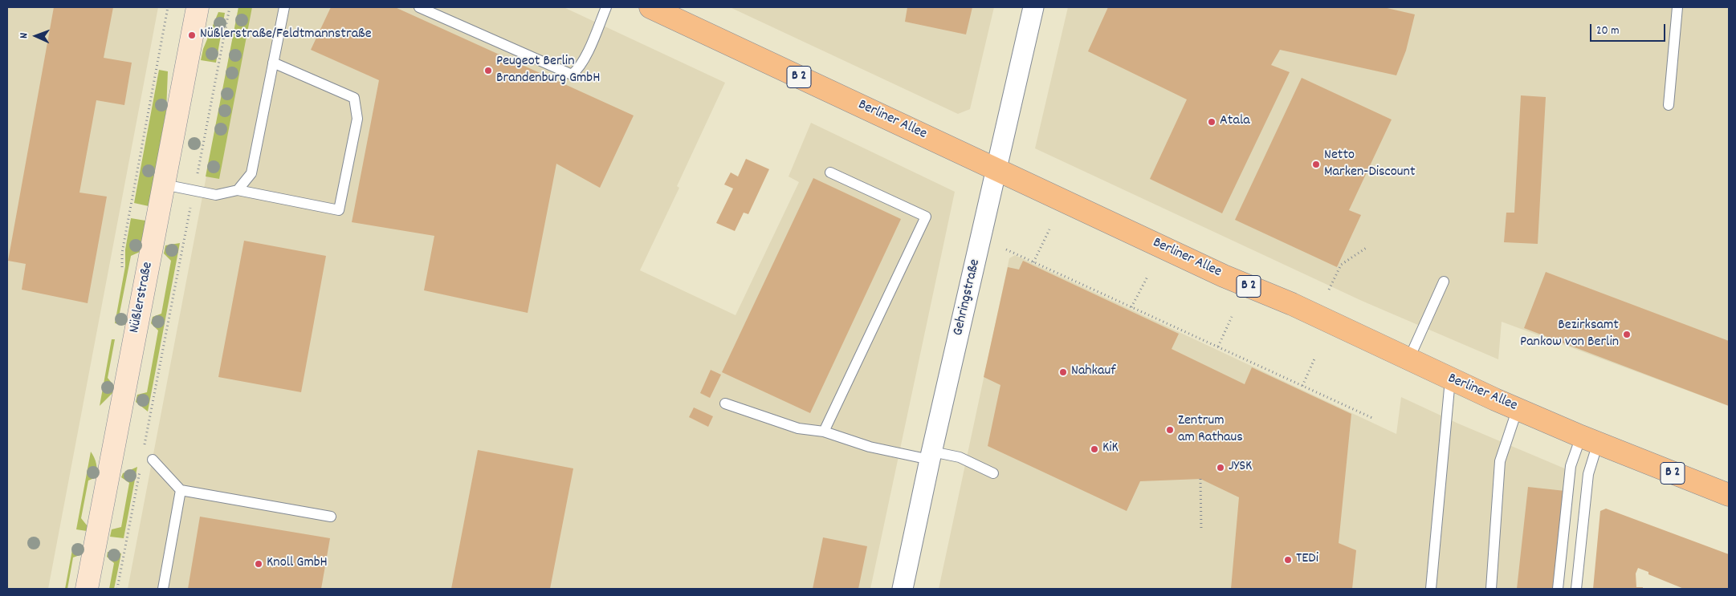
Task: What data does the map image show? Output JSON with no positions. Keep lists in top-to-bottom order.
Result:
{
  "streets": {
    "main road": ["B 2", "Berliner Allee"],
    "street": ["Nüßlerstraße", "Gehringstraße"]
  },
  "crossings": [
    ["Berliner Allee", "Gehringstraße"]
  ],
  "places": [
    "Nüßlerstraße/Feldtmannstraße",
    "Peugeot Berlin Brandenburg GmbH",
    "Atala",
    "Netto Marken-Discount",
    "Bezirksamt Pankow von Berlin",
    "Nahkauf",
    "Zentrum am Rathaus",
    "KiK",
    "JYSK",
    "TEDi",
    "Knoll GmbH"
  ],
  "scale_bar": "20 m",
  "north": "left"
}
